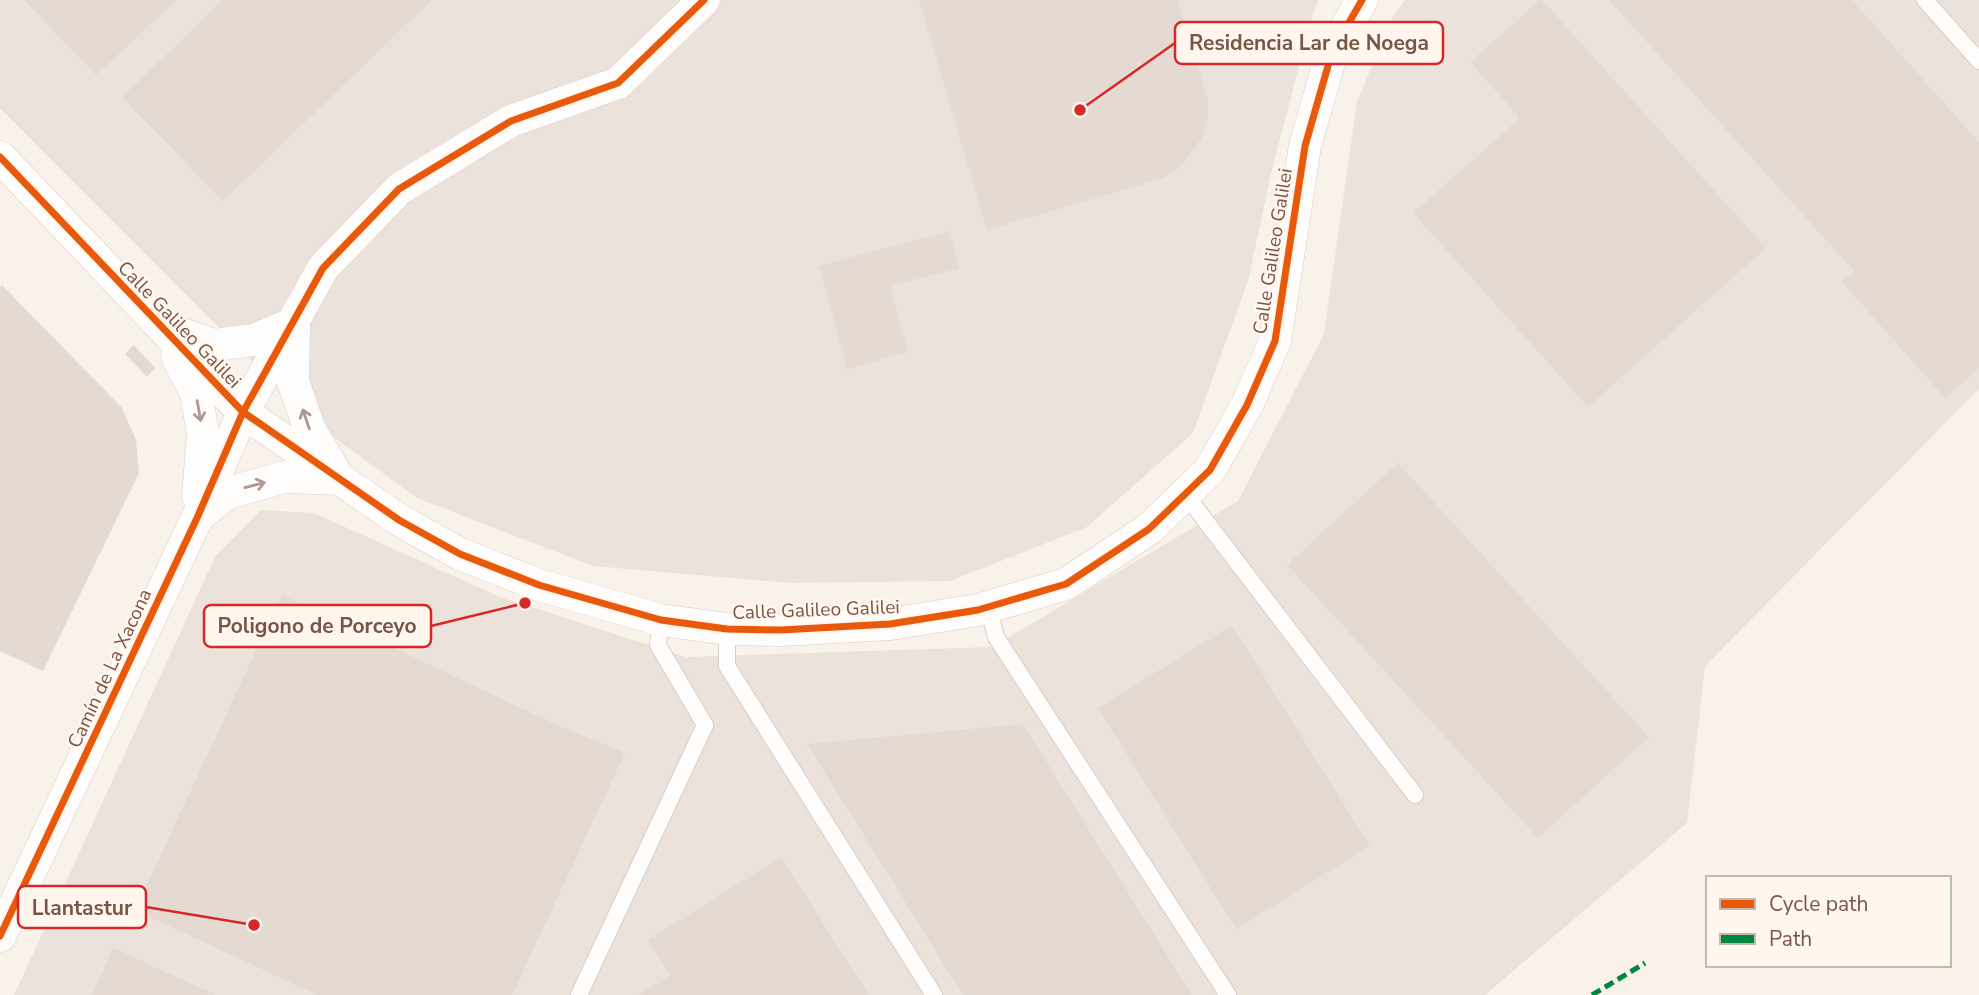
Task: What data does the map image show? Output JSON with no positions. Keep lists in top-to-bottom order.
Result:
{
  "streets": {
    "street": ["Calle Galileo Galilei", "Camín de La Xacona"]
  },
  "crossings": [
    ["Calle Galileo Galilei", "Camín de La Xacona"]
  ],
  "places": ["Residencia Lar de Noega", "Poligono de Porceyo", "Llantastur"],
  "legend": ["Cycle path", "Path"]
}
